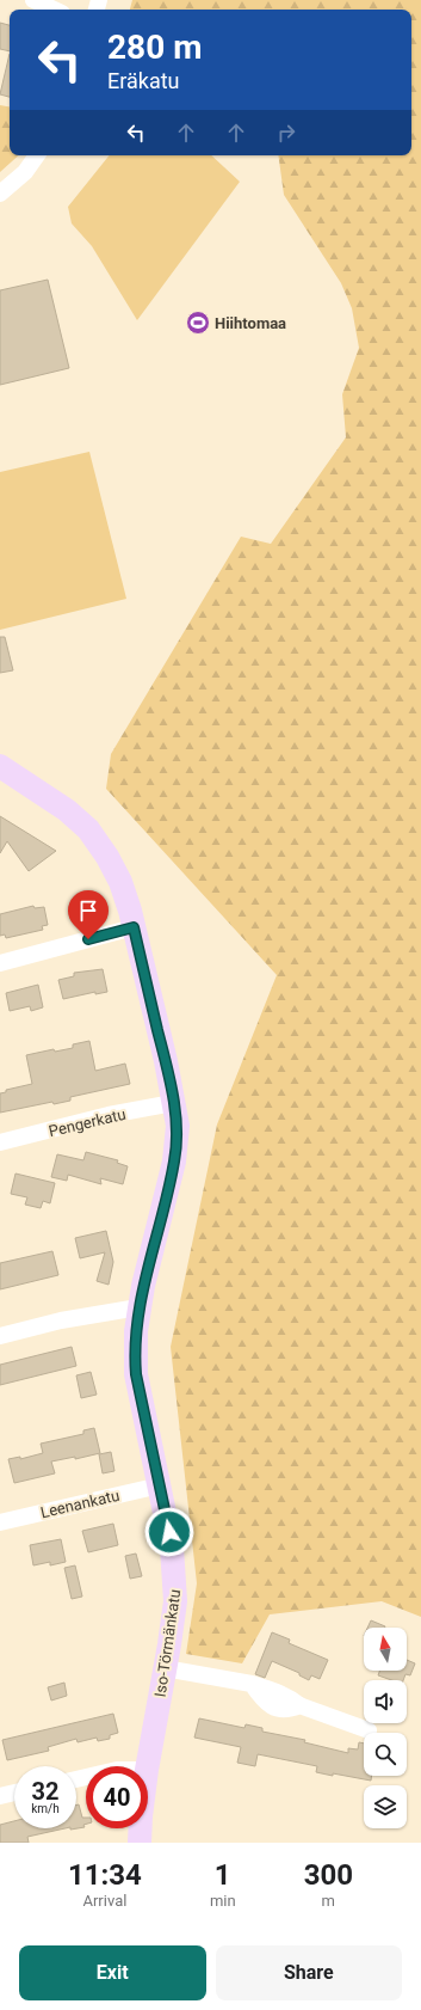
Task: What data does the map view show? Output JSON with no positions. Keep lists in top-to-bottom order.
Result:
{
  "streets": {
    "street": ["Pengerkatu", "Leenankatu", "Iso-Törmänkatu"]
  },
  "crossings": [
    ["Pengerkatu", "Iso-Törmänkatu"],
    ["Leenankatu", "Iso-Törmänkatu"]
  ],
  "places": {
    "sports": ["Hiihtomaa"]
  },
  "north": "top",
  "page": {
    "turn": ["280 m", "Eräkatu"],
    "speed": "32 km/h",
    "limit": "40",
    "eta": [
      "11:34",
      "Arrival",
      "1",
      "min",
      "300",
      "m"
    ],
    "buttons": ["Exit", "Share"]
  }
}
